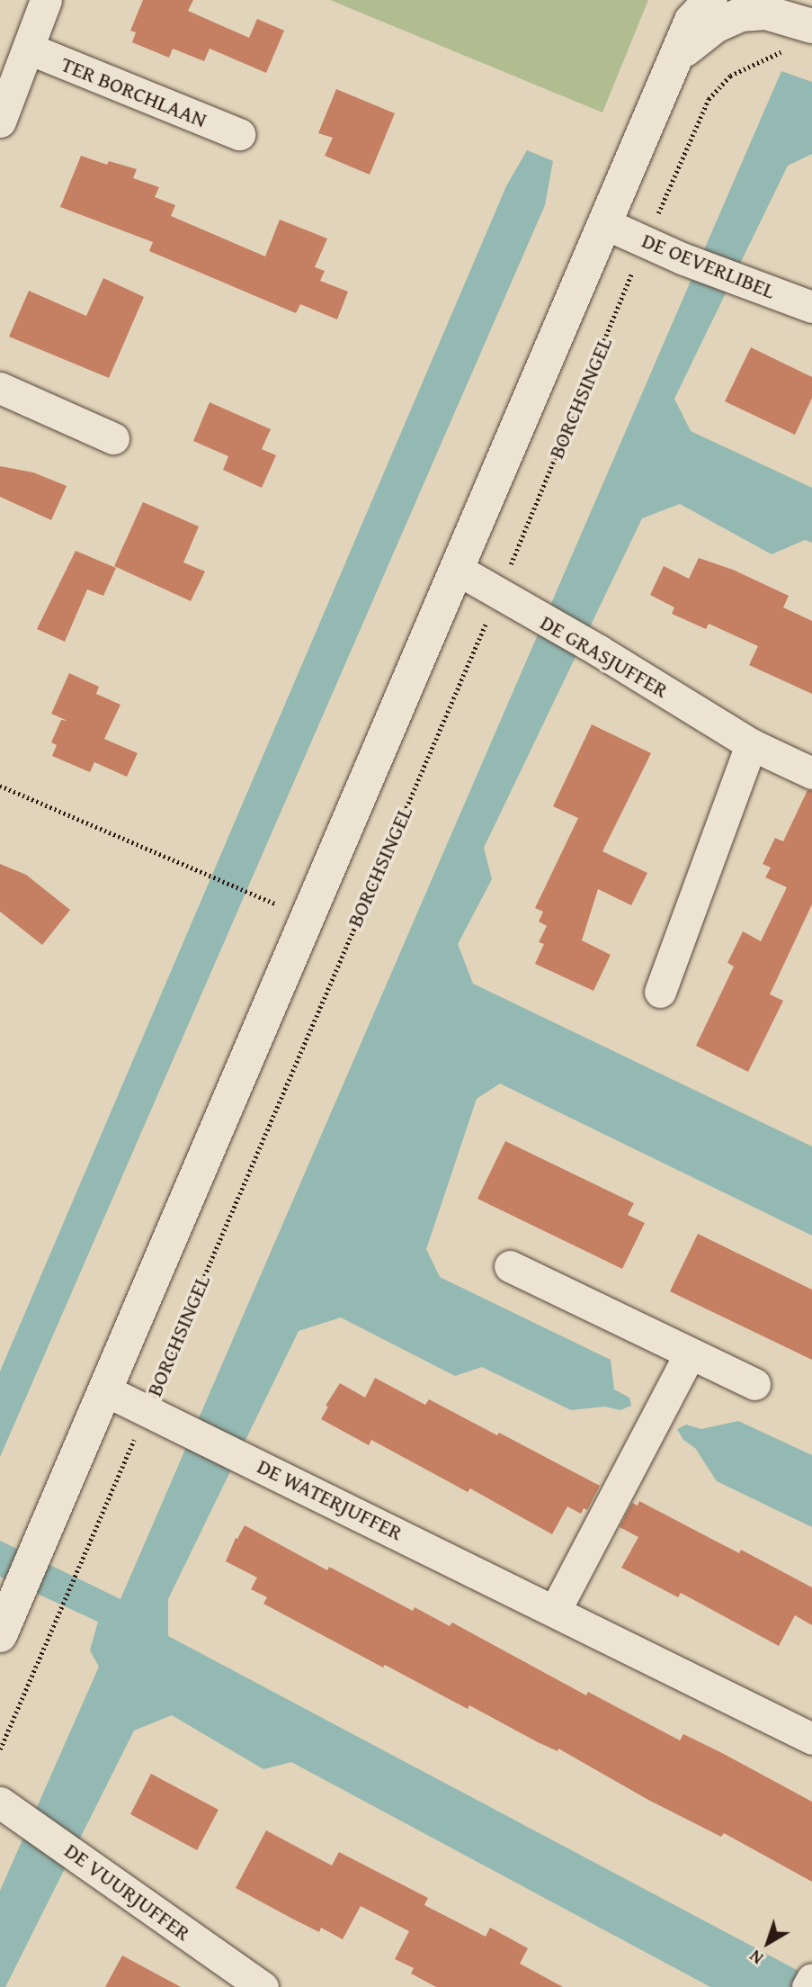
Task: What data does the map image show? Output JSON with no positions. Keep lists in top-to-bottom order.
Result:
{
  "streets": {
    "main road": ["BORCHSINGEL"],
    "street": [
      "TER BORCHLAAN",
      "DE OEVERLIBEL",
      "DE GRASJUFFER",
      "DE WATERJUFFER",
      "DE VUURJUFFER"
    ]
  },
  "crossings": [
    ["DE OEVERLIBEL", "BORCHSINGEL"],
    ["BORCHSINGEL", "DE GRASJUFFER"],
    ["BORCHSINGEL", "DE WATERJUFFER"]
  ],
  "north": "bottom left"
}
